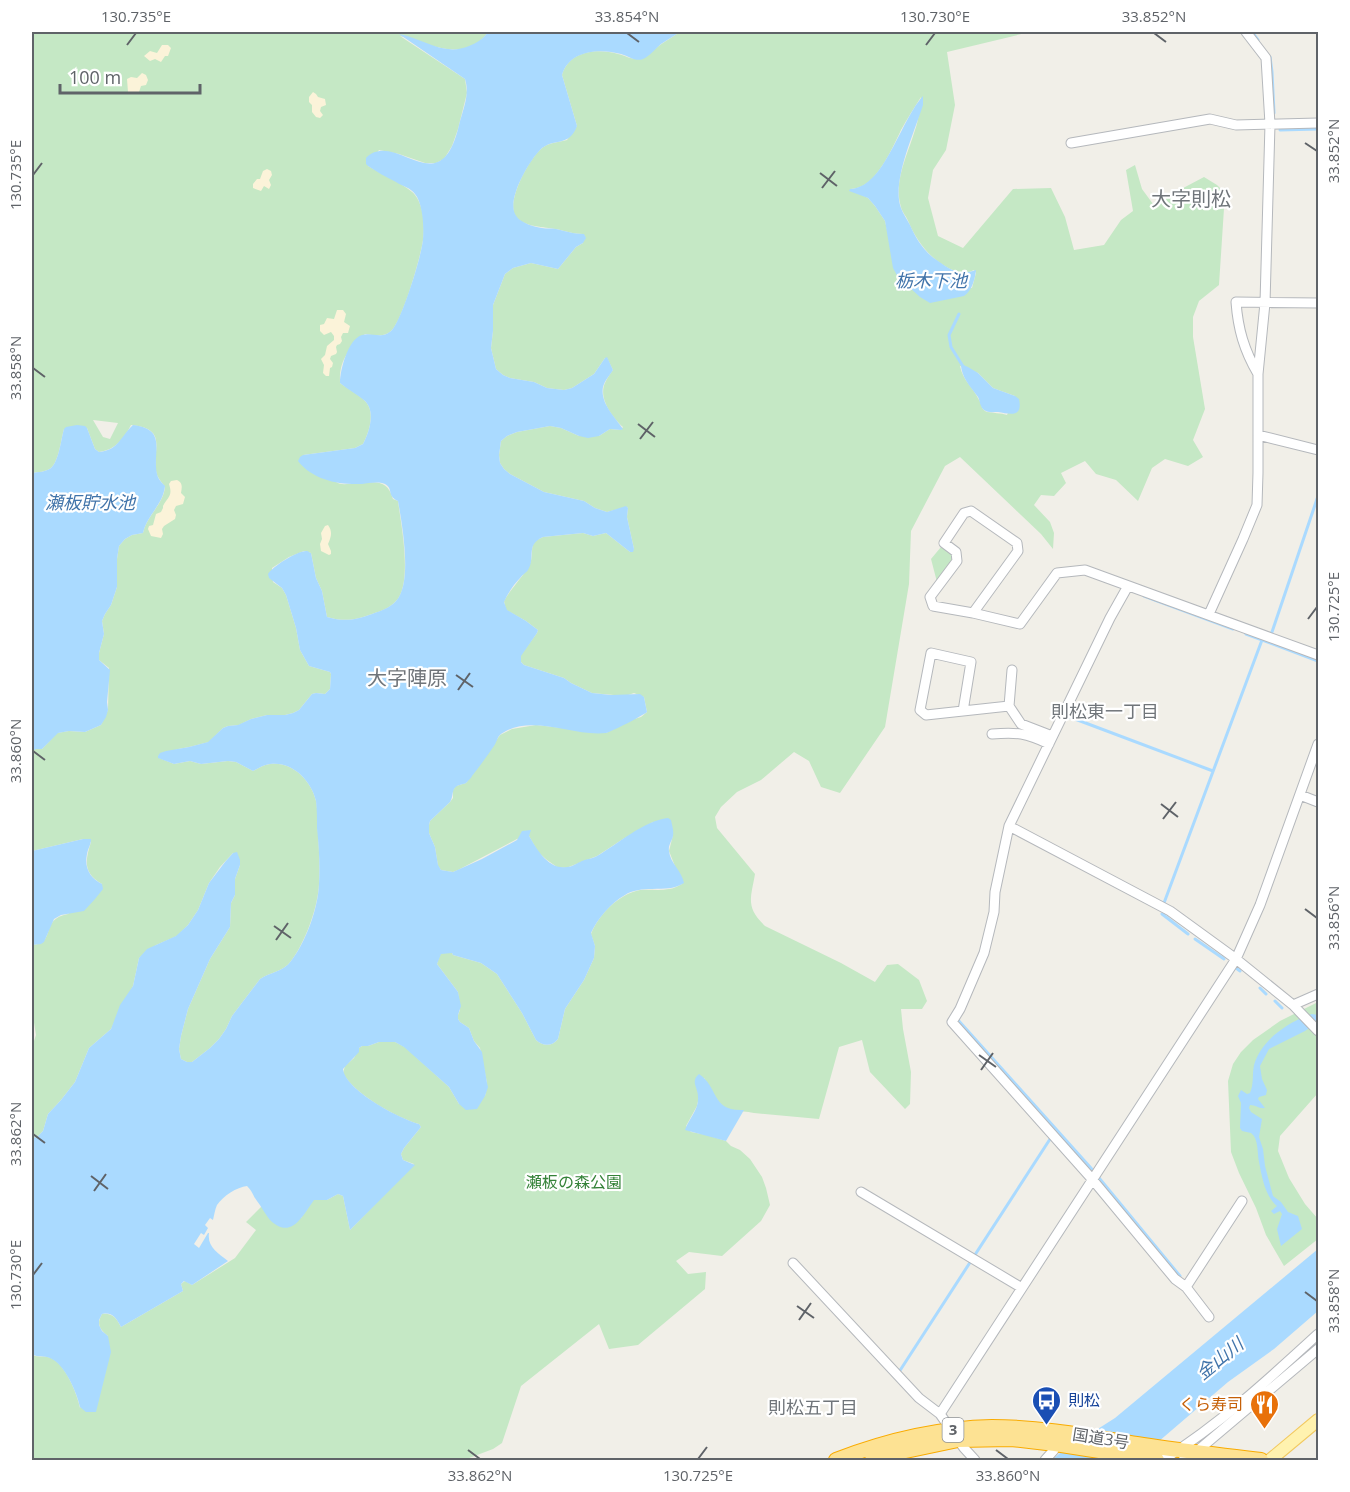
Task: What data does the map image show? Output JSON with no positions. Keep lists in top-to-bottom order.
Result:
{
  "streets": {
    "highway": ["3", "国道3号"]
  },
  "districts": [
    "大字則松",
    "大字陣原",
    "則松東一丁目",
    "則松五丁目"
  ],
  "water": ["栃木下池", "瀬板貯水池", "金山川"],
  "parks": ["瀬板の森公園"],
  "places": {
    "bus stop": ["則松"],
    "restaurant": ["くら寿司"]
  },
  "scale_bar": "100 m",
  "coordinates": [
    "130.735°E",
    "33.854°N",
    "130.730°E",
    "33.852°N",
    "33.858°N",
    "130.725°E",
    "33.860°N",
    "33.856°N",
    "33.862°N"
  ]
}
